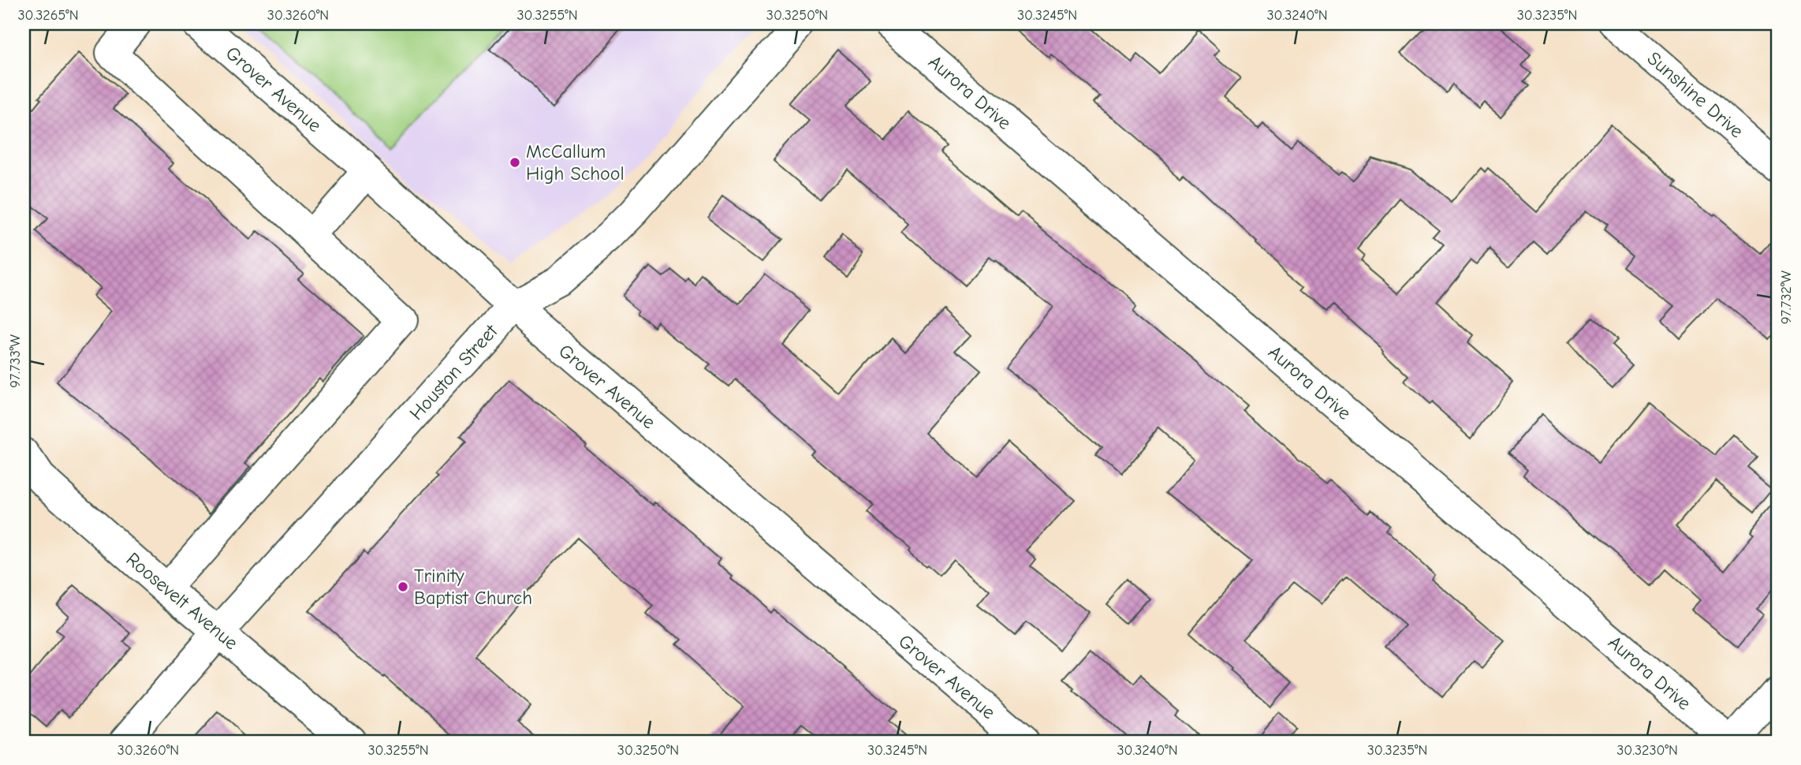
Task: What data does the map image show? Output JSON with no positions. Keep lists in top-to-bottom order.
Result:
{
  "streets": {
    "street": [
      "Grover Avenue",
      "Aurora Drive",
      "Sunshine Drive",
      "Houston Street",
      "Roosevelt Avenue"
    ]
  },
  "crossings": [
    ["Grover Avenue", "Houston Street"],
    ["Houston Street", "Roosevelt Avenue"]
  ],
  "places": ["McCallum High School", "Trinity Baptist Church"],
  "coordinates": [
    "30.3265°N",
    "30.3260°N",
    "30.3255°N",
    "30.3250°N",
    "30.3245°N",
    "30.3240°N",
    "30.3235°N",
    "97.732°W",
    "97.733°W",
    "30.3230°N"
  ]
}
